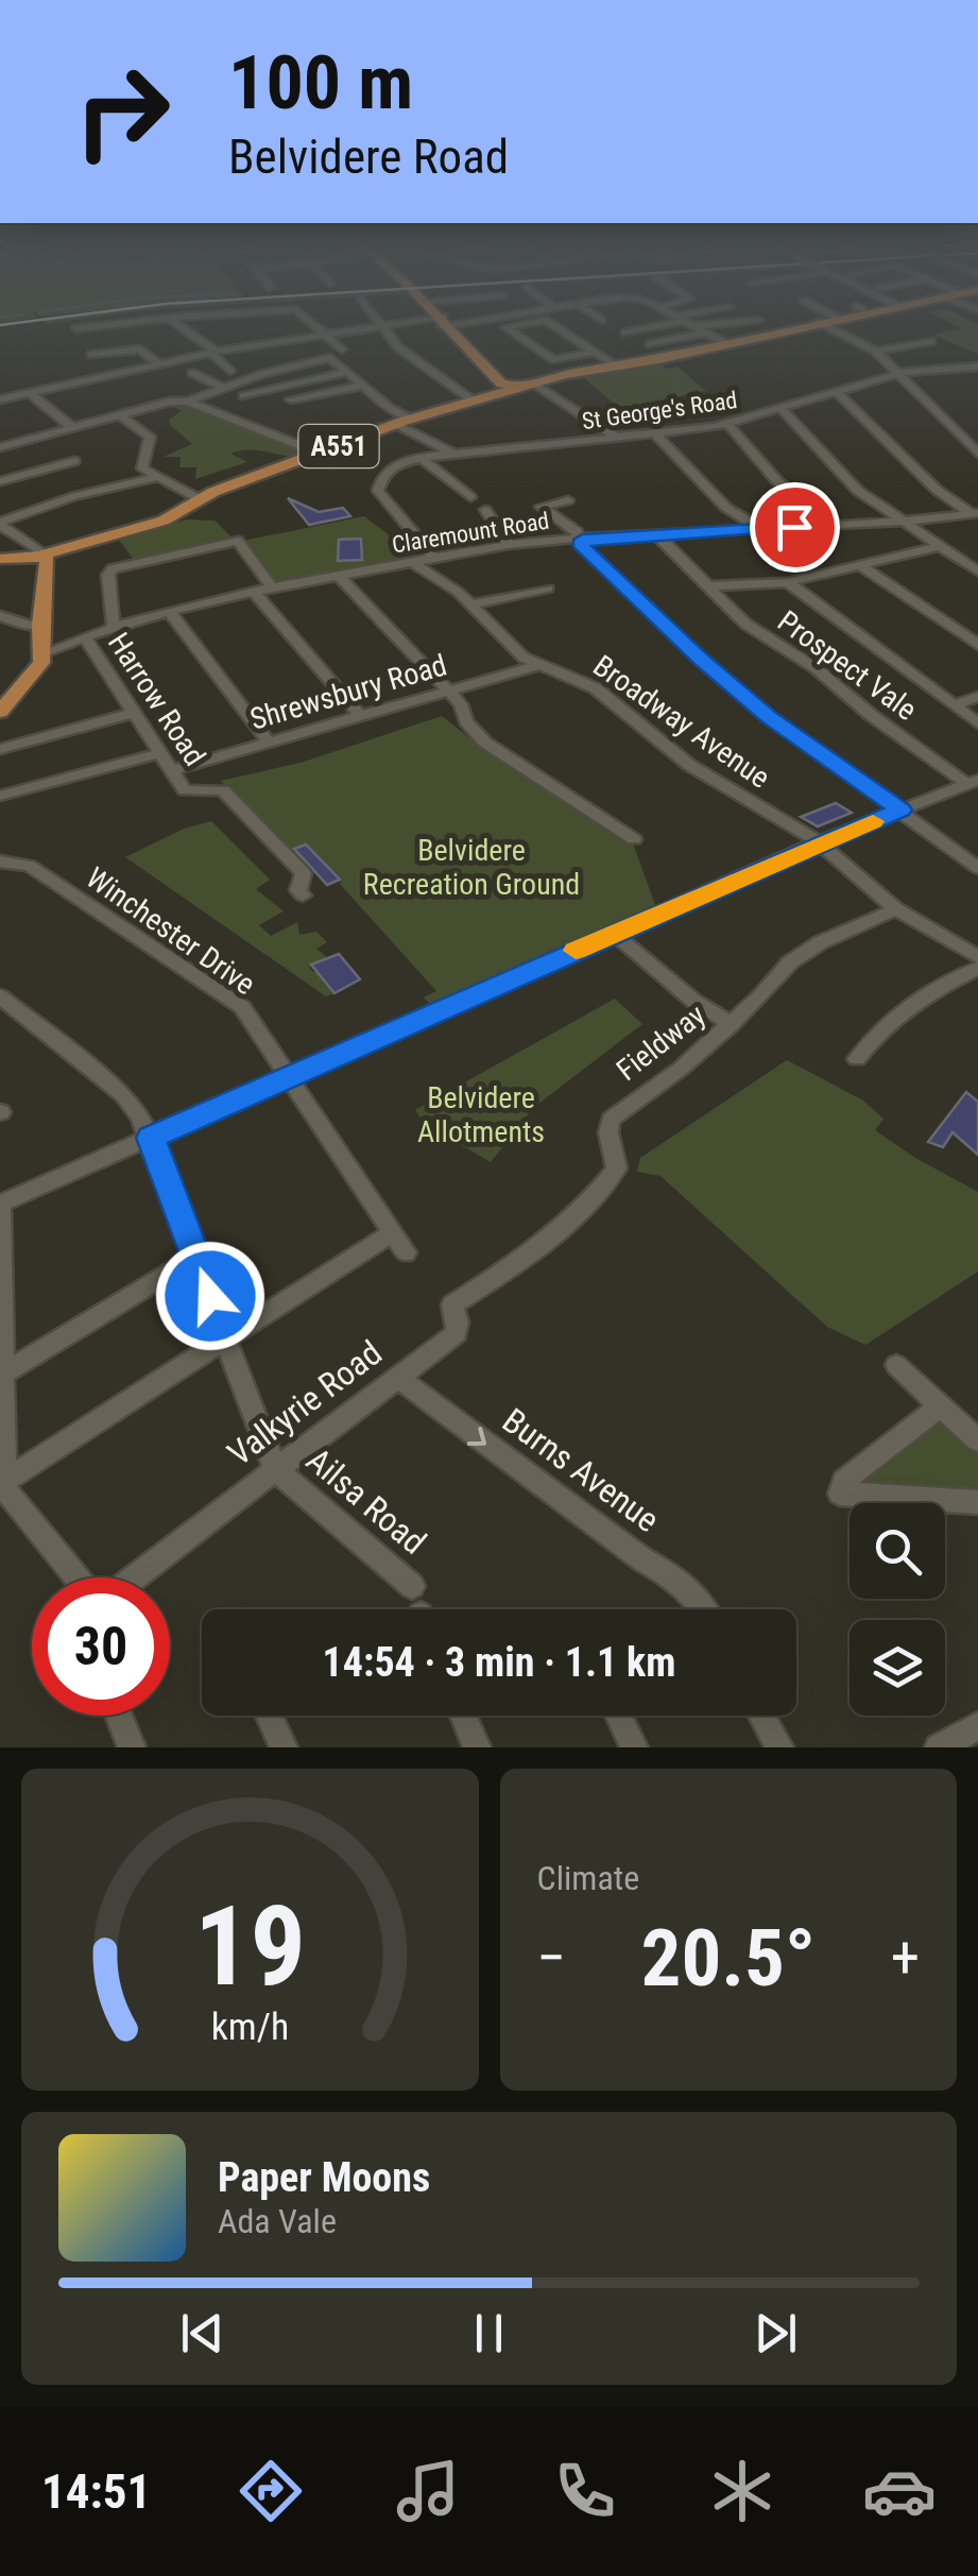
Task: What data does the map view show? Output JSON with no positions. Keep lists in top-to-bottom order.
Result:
{
  "streets": {
    "main road": ["A551"],
    "street": [
      "St George's Road",
      "Claremount Road",
      "Prospect Vale",
      "Shrewsbury Road",
      "Harrow Road",
      "Broadway Avenue",
      "Winchester Drive",
      "Fieldway",
      "Valkyrie Road",
      "Burns Avenue",
      "Ailsa Road"
    ]
  },
  "crossings": [
    ["Claremount Road", "Prospect Vale"],
    ["Claremount Road", "Harrow Road"],
    ["Claremount Road", "Broadway Avenue"],
    ["Shrewsbury Road", "Harrow Road"],
    ["Shrewsbury Road", "Broadway Avenue"],
    ["Broadway Avenue", "Fieldway"],
    ["Fieldway", "Valkyrie Road"],
    ["Valkyrie Road", "Burns Avenue"],
    ["Valkyrie Road", "Ailsa Road"]
  ],
  "one_way": ["Burns Avenue"],
  "parks": ["Belvidere Recreation Ground", "Belvidere Allotments"],
  "page": {
    "turn": ["100 m", "Belvidere Road"],
    "limit": "30",
    "trip": "14:54 · 3 min · 1.1 km",
    "tile": "Climate",
    "heat": ["−", "20.5°", "+"],
    "song": ["Paper Moons", "Ada Vale"],
    "tabs": "14:51",
    "gauge": ["19", "km/h"]
  }
}
